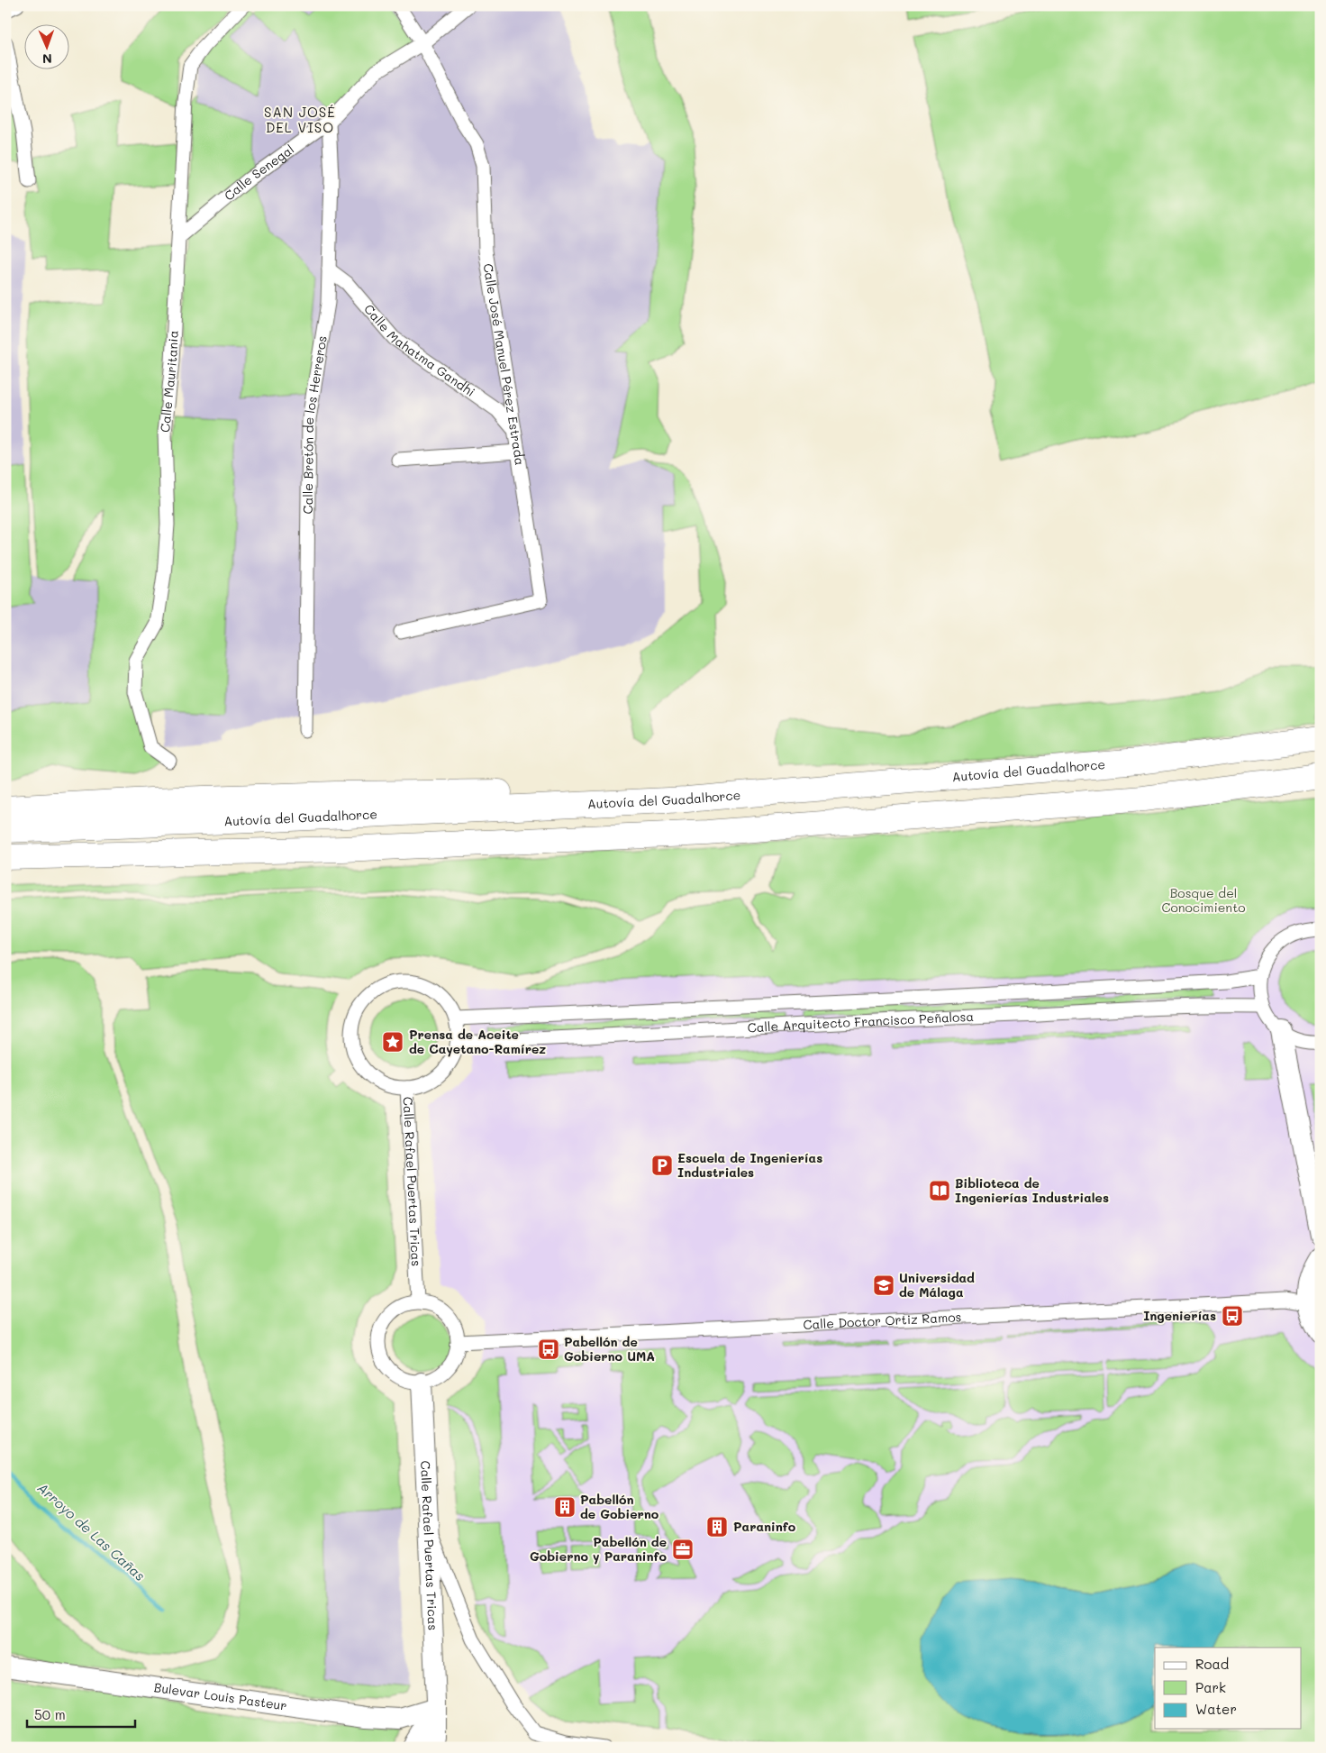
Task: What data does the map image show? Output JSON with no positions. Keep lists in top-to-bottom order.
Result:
{
  "streets": {
    "highway": ["Autovía del Guadalhorce"],
    "street": [
      "Calle Senegal",
      "Calle Mahatma Gandhi",
      "Calle José Manuel Pérez Estrada",
      "Calle Mauritania",
      "Calle Bretón de los Herreros",
      "Calle Arquitecto Francisco Peñalosa",
      "Calle Rafael Puertas Tricas",
      "Calle Doctor Ortiz Ramos",
      "Bulevar Louis Pasteur"
    ]
  },
  "crossings": [
    ["Calle Senegal", "Calle José Manuel Pérez Estrada"],
    ["Calle Senegal", "Calle Mauritania"],
    ["Calle Senegal", "Calle Bretón de los Herreros"],
    ["Calle Mahatma Gandhi", "Calle José Manuel Pérez Estrada"],
    ["Calle Mahatma Gandhi", "Calle Bretón de los Herreros"],
    ["Calle Arquitecto Francisco Peñalosa", "Calle Rafael Puertas Tricas"],
    ["Calle Rafael Puertas Tricas", "Calle Doctor Ortiz Ramos"],
    ["Calle Rafael Puertas Tricas", "Bulevar Louis Pasteur"]
  ],
  "districts": ["SAN JOSÉ DEL VISO"],
  "water": ["Arroyo de Las Cañas"],
  "parks": ["Bosque del Conocimiento"],
  "places": {
    "place": ["Prensa de Aceite de Cayetano-Ramírez"],
    "parking": ["Escuela de Ingenierías Industriales"],
    "library": ["Biblioteca de Ingenierías Industriales"],
    "school or university": ["Universidad de Málaga"],
    "bus stop": ["Ingenierías", "Pabellón de Gobierno UMA"],
    "building": ["Pabellón de Gobierno", "Paraninfo"],
    "office": ["Pabellón de Gobierno y Paraninfo"]
  },
  "legend": ["Road", "Park", "Water"],
  "scale_bar": "50 m",
  "north": "bottom"
}
